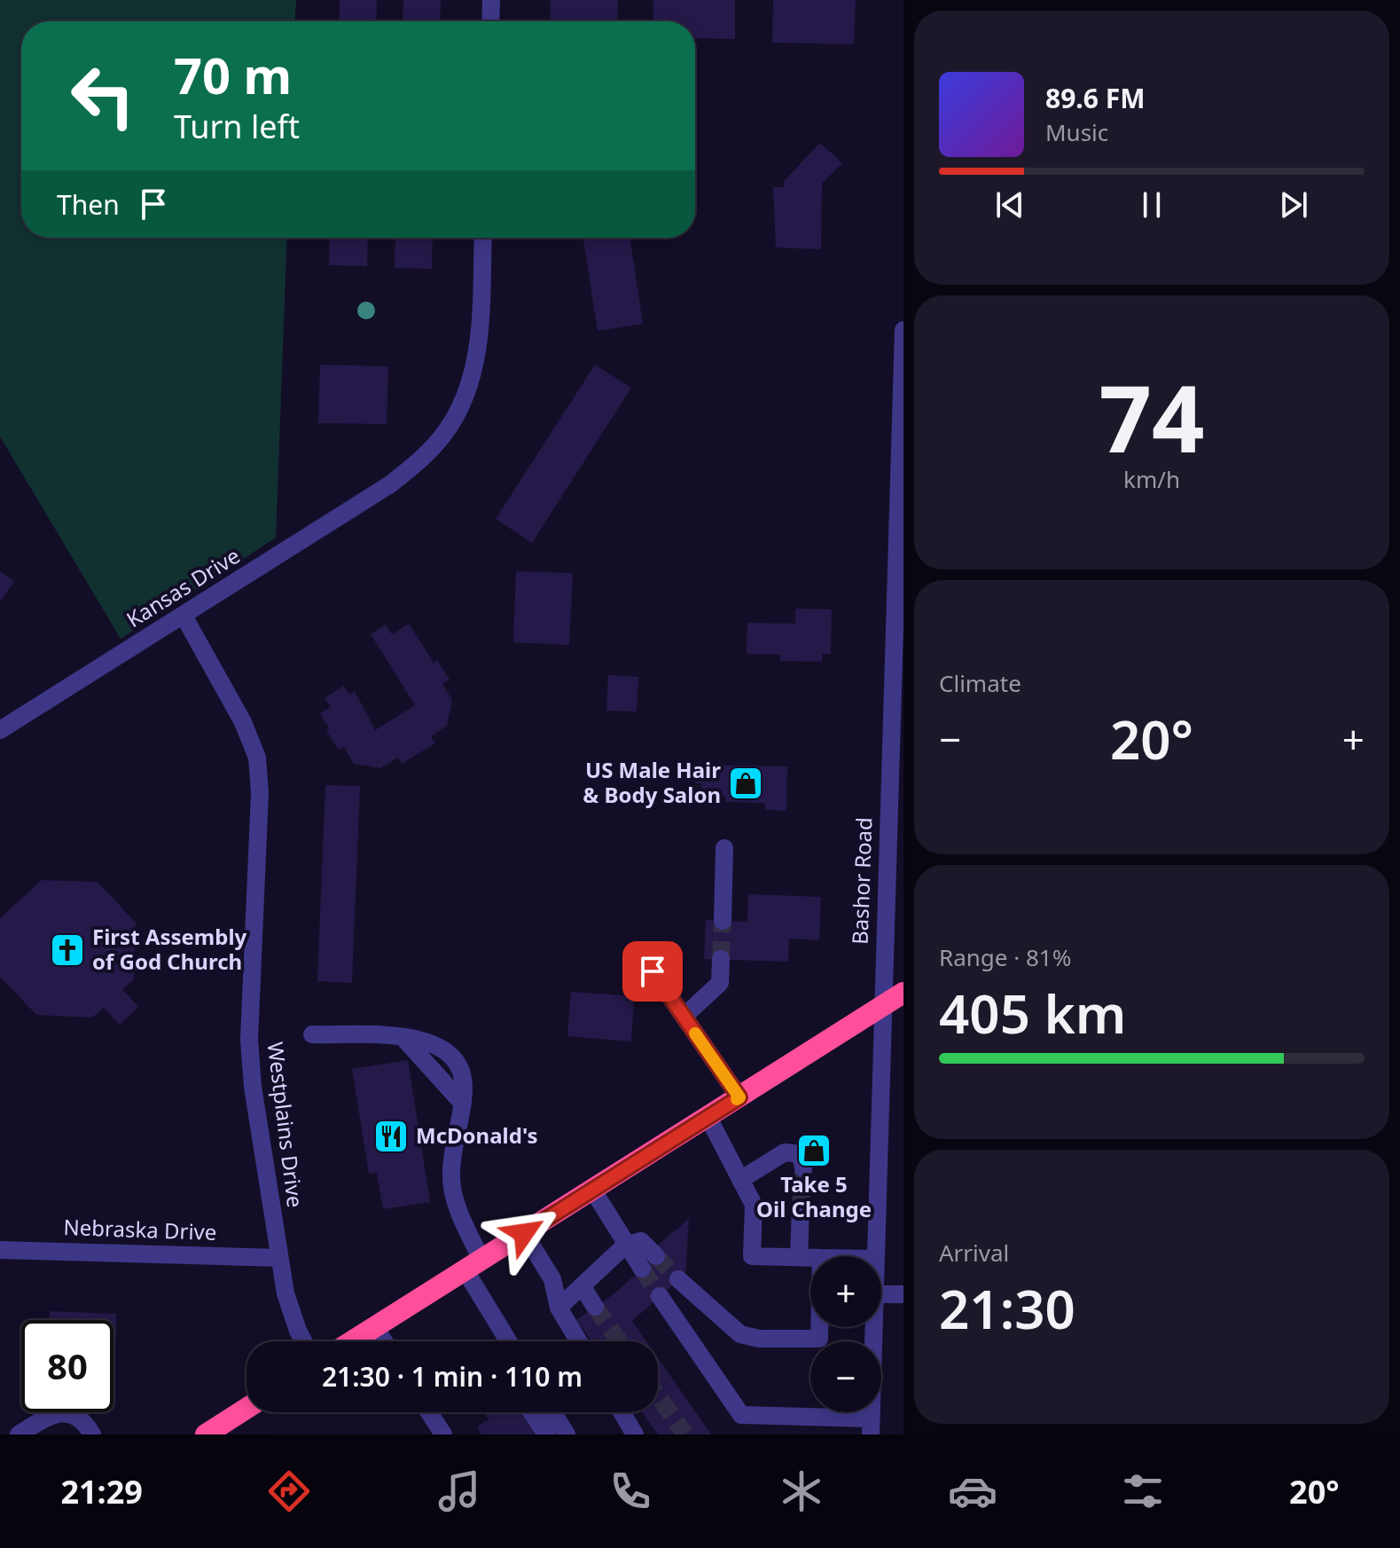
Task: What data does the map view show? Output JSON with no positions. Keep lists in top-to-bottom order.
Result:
{
  "streets": {
    "street": [
      "Kansas Drive",
      "Bashor Road",
      "Westplains Drive",
      "Nebraska Drive"
    ]
  },
  "crossings": [
    ["Kansas Drive", "Westplains Drive"],
    ["Westplains Drive", "Nebraska Drive"]
  ],
  "places": {
    "shop": ["US Male Hair & Body Salon", "Take 5 Oil Change"],
    "church": ["First Assembly of God Church"],
    "restaurant": ["McDonald's"]
  },
  "page": {
    "turn": ["70 m", "Turn left"],
    "song": ["89.6 FM", "Music"],
    "then": "Then",
    "tile": [
      ["74", "km/h"],
      "Climate",
      ["Range · 81%", "405 km"],
      ["Arrival", "21:30"]
    ],
    "heat": ["−", "20°", "+"],
    "map_buttons": ["+", "−"],
    "limit": "80",
    "trip": "21:30 · 1 min · 110 m",
    "tabs": ["21:29", "20°"]
  }
}
